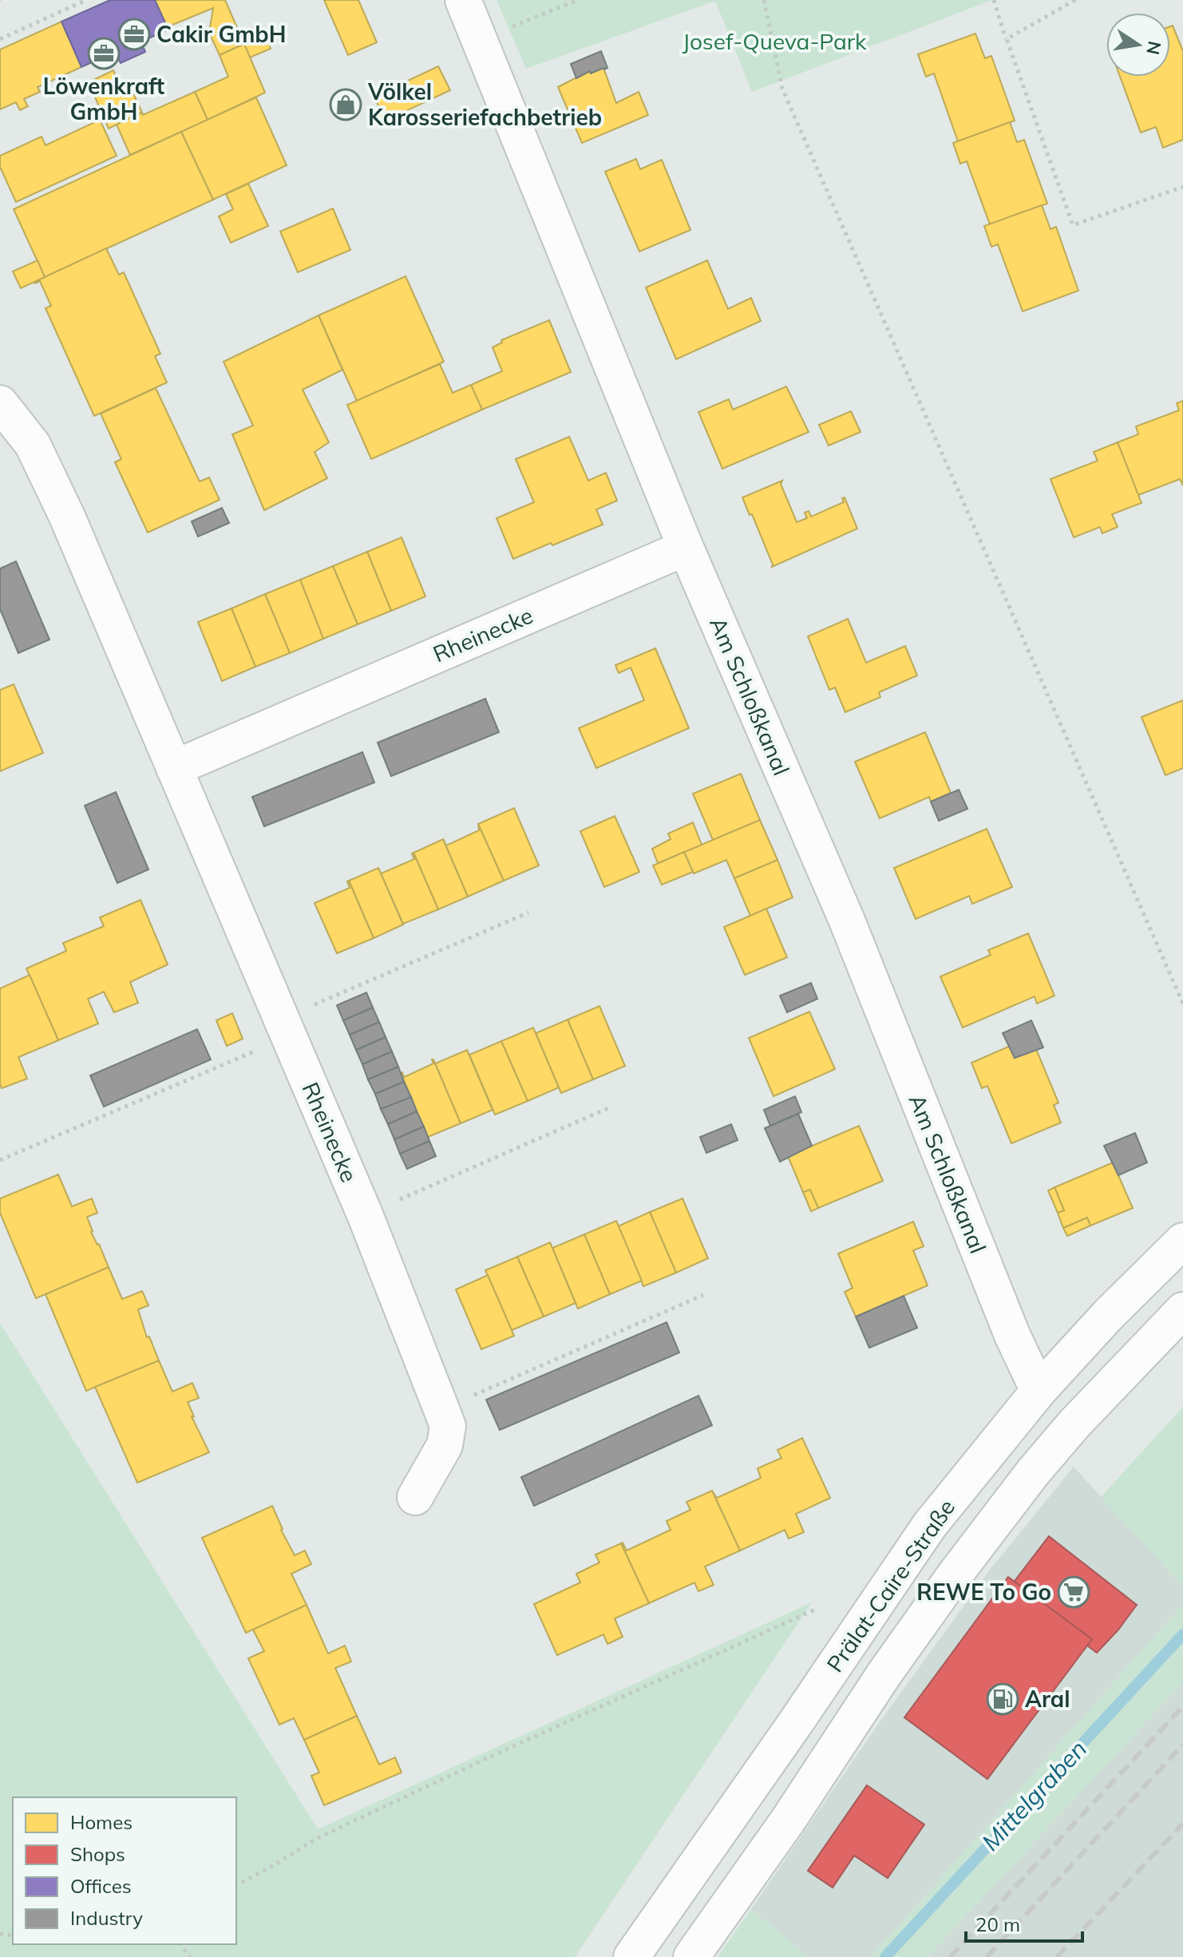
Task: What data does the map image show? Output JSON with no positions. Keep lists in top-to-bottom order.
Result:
{
  "streets": {
    "street": ["Rheinecke", "Am Schloßkanal", "Prälat-Caire-Straße"]
  },
  "crossings": [
    ["Rheinecke", "Am Schloßkanal"],
    ["Am Schloßkanal", "Prälat-Caire-Straße"]
  ],
  "water": ["Mittelgraben"],
  "parks": ["Josef-Queva-Park"],
  "places": {
    "office": ["Cakir GmbH", "Löwenkraft GmbH"],
    "shop": ["Völkel Karosseriefachbetrieb"],
    "supermarket": ["REWE To Go"],
    "fuel station": ["Aral"]
  },
  "legend": [
    "Homes",
    "Shops",
    "Offices",
    "Industry"
  ],
  "scale_bar": "20 m",
  "north": "right"
}
